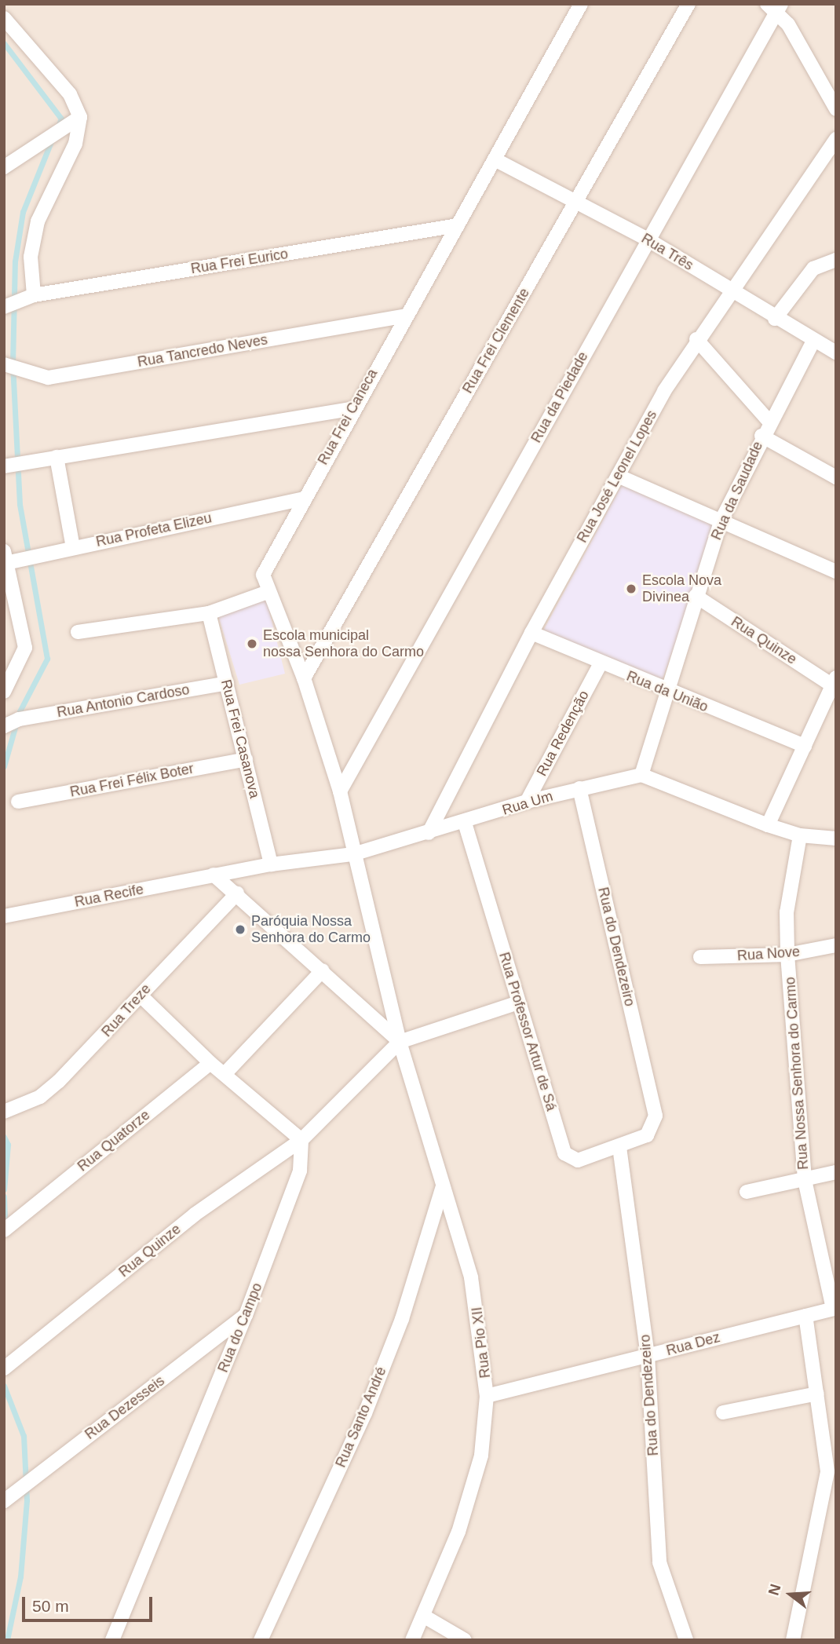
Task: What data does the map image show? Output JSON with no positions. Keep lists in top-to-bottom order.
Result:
{
  "streets": {
    "street": [
      "Rua Três",
      "Rua Frei Eurico",
      "Rua Frei Clemente",
      "Rua Tancredo Neves",
      "Rua da Piedade",
      "Rua Frei Caneca",
      "Rua José Leonel Lopes",
      "Rua da Saudade",
      "Rua Profeta Elizeu",
      "Rua Quinze",
      "Rua da União",
      "Rua Antonio Cardoso",
      "Rua Redenção",
      "Rua Frei Casanova",
      "Rua Frei Félix Boter",
      "Rua Um",
      "Rua Recife",
      "Rua do Dendezeiro",
      "Rua Nove",
      "Rua Treze",
      "Rua Professor Artur de Sá",
      "Rua Nossa Senhora do Carmo",
      "Rua Quatorze",
      "Rua do Campo",
      "Rua Pio XII",
      "Rua Dez",
      "Rua Dezesseis",
      "Rua Santo André"
    ]
  },
  "crossings": [
    ["Rua Três", "Rua Frei Clemente"],
    ["Rua Três", "Rua da Piedade"],
    ["Rua Três", "Rua Frei Caneca"],
    ["Rua Três", "Rua José Leonel Lopes"],
    ["Rua Três", "Rua da Saudade"],
    ["Rua Frei Eurico", "Rua Frei Caneca"],
    ["Rua Frei Clemente", "Rua Frei Caneca"],
    ["Rua Tancredo Neves", "Rua Frei Caneca"],
    ["Rua da Piedade", "Rua Frei Caneca"],
    ["Rua Frei Caneca", "Rua Profeta Elizeu"],
    ["Rua Frei Caneca", "Rua Um"],
    ["Rua Frei Caneca", "Rua Pio XII"],
    ["Rua José Leonel Lopes", "Rua da União"],
    ["Rua José Leonel Lopes", "Rua Um"],
    ["Rua da Saudade", "Rua Quinze"],
    ["Rua da Saudade", "Rua da União"],
    ["Rua da Saudade", "Rua Um"],
    ["Rua Quinze", "Rua do Campo"],
    ["Rua da União", "Rua Redenção"],
    ["Rua Antonio Cardoso", "Rua Frei Casanova"],
    ["Rua Redenção", "Rua Um"],
    ["Rua Frei Casanova", "Rua Frei Félix Boter"],
    ["Rua Frei Casanova", "Rua Um"],
    ["Rua Um", "Rua Recife"],
    ["Rua Um", "Rua do Dendezeiro"],
    ["Rua Um", "Rua Professor Artur de Sá"],
    ["Rua Um", "Rua Pio XII"],
    ["Rua do Dendezeiro", "Rua Professor Artur de Sá"],
    ["Rua do Dendezeiro", "Rua Dez"],
    ["Rua Nove", "Rua Nossa Senhora do Carmo"],
    ["Rua Nossa Senhora do Carmo", "Rua Dez"],
    ["Rua do Campo", "Rua Dezesseis"],
    ["Rua Pio XII", "Rua Dez"],
    ["Rua Pio XII", "Rua Santo André"]
  ],
  "places": ["Escola Nova Divinea", "Escola municipal nossa Senhora do Carmo", "Paróquia Nossa Senhora do Carmo"],
  "scale_bar": "50 m",
  "north": "left"
}
